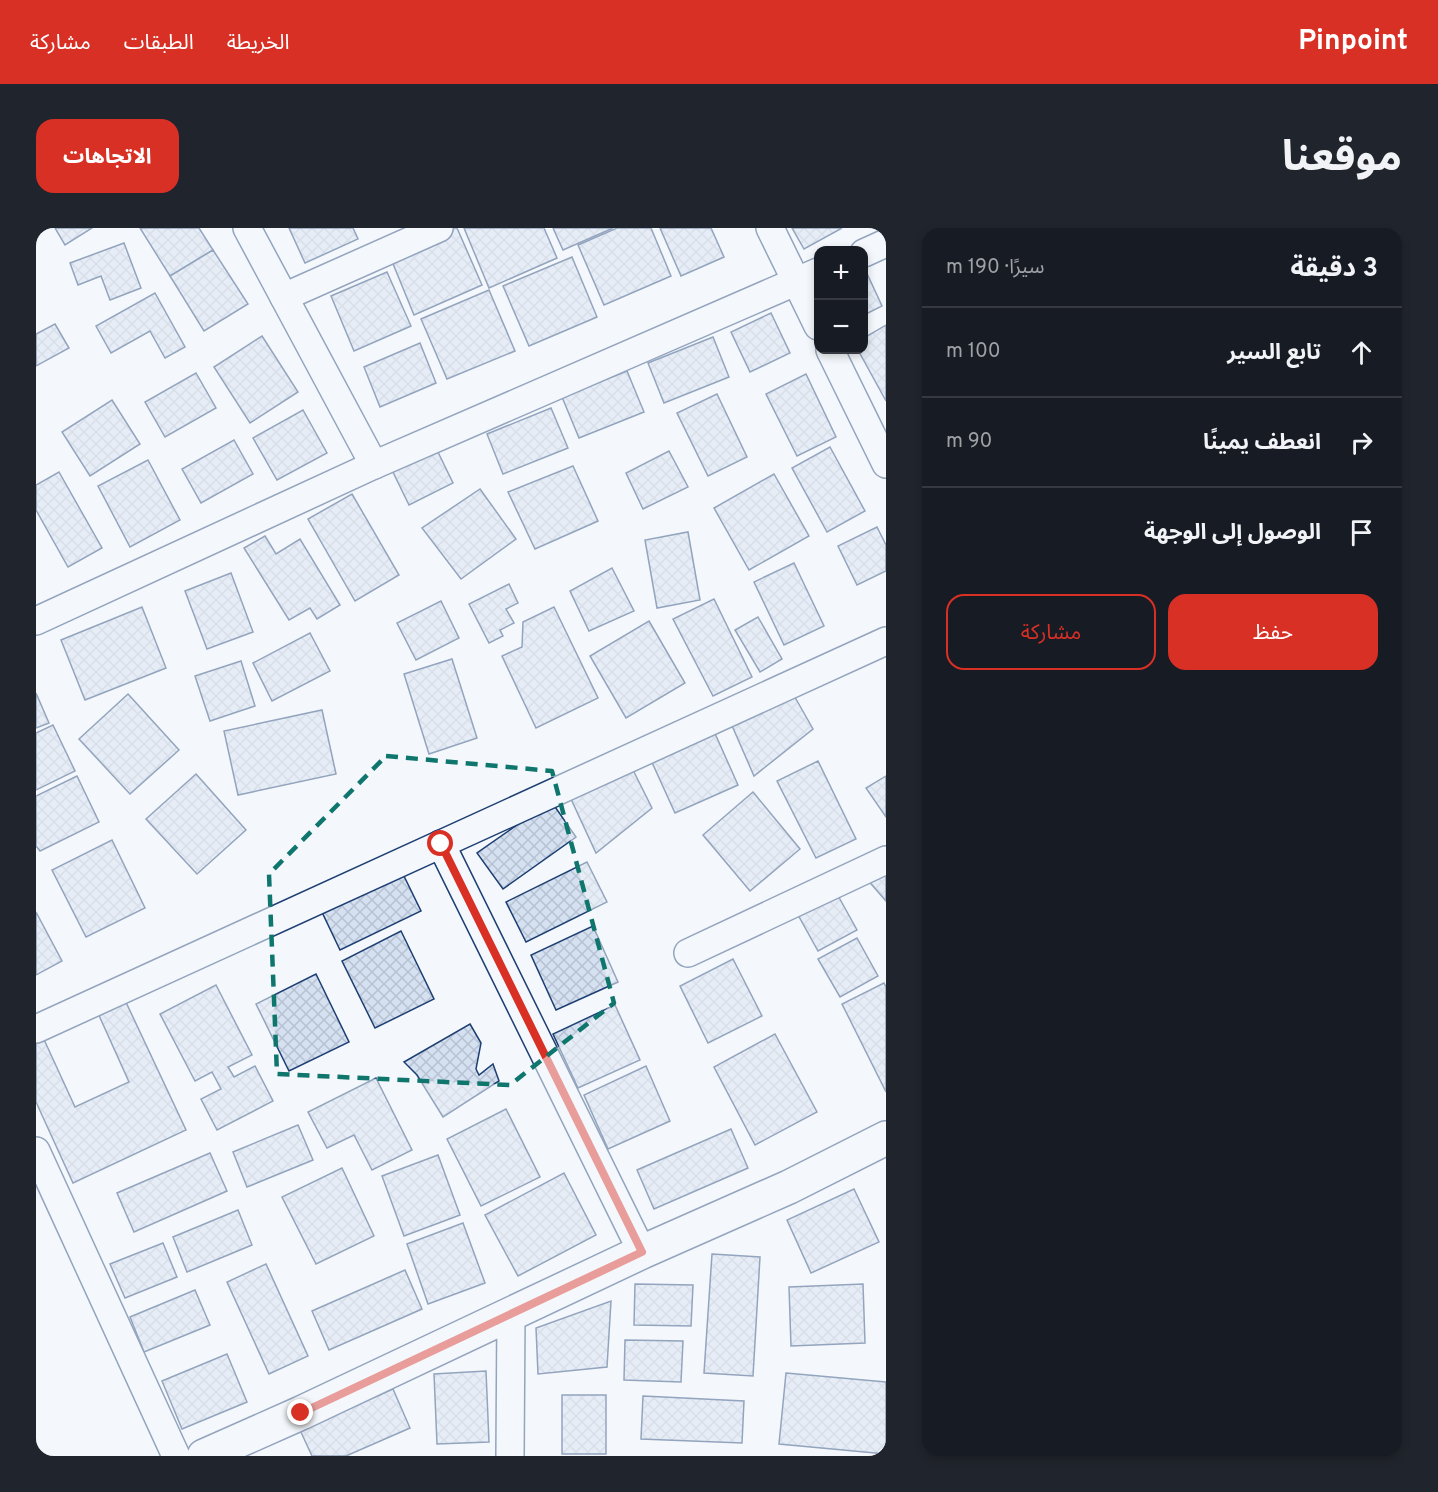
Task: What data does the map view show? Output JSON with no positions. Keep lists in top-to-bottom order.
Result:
{
  "page": {
    "header": "Pinpoint",
    "nav": ["الخريطة", "الطبقات", "مشاركة"],
    "title": "موقعنا",
    "buttons": [
      "الاتجاهات",
      ["حفظ", "مشاركة"]
    ],
    "heading": ["3 دقيقة", "سيرًا · 190 m"],
    "map_buttons": ["+", "−"],
    "list": [
      ["تابع السير", "100 m"],
      ["انعطف يمينًا", "90 m"],
      "الوصول إلى الوجهة"
    ]
  }
}
